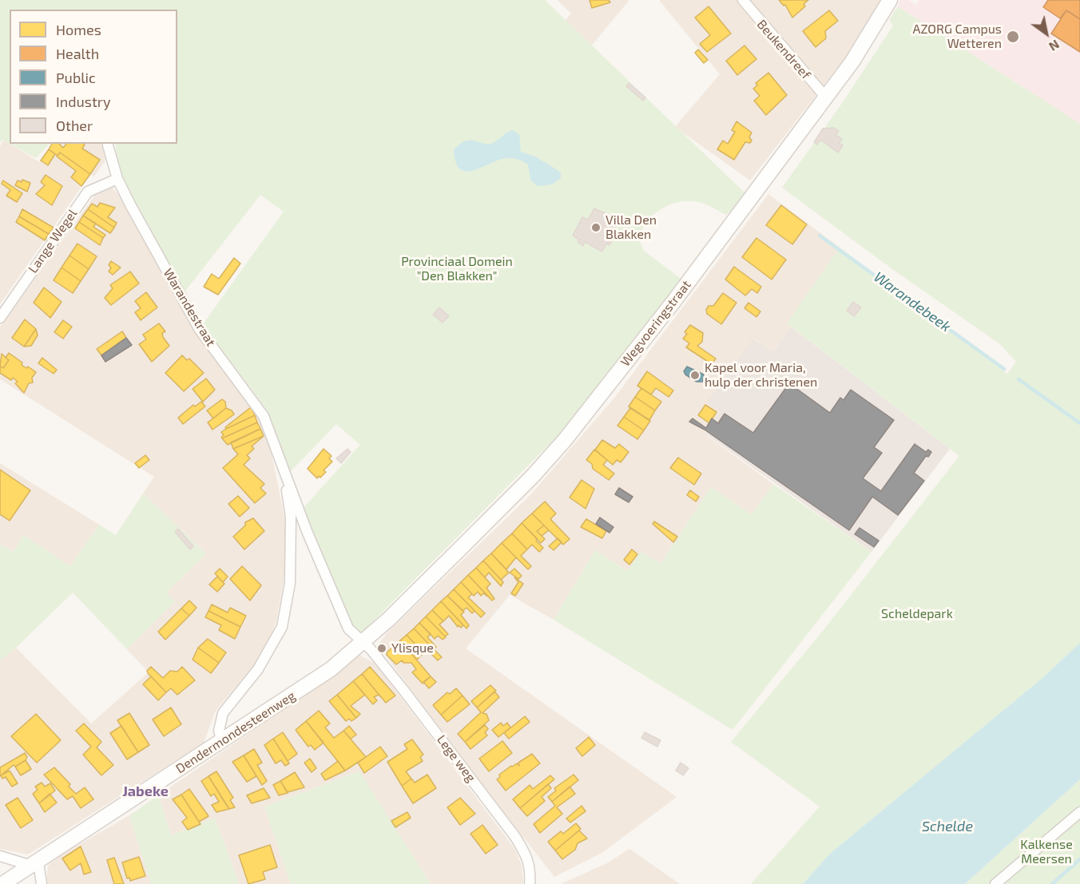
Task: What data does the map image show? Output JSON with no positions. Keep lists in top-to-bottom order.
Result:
{
  "streets": {
    "main road": ["Wegvoeringstraat", "Dendermondesteenweg"],
    "street": [
      "Beukendreef",
      "Lange Wegel",
      "Warandestraat",
      "Lege weg"
    ]
  },
  "crossings": [
    ["Beukendreef", "Wegvoeringstraat"],
    ["Lange Wegel", "Warandestraat"],
    ["Warandestraat", "Dendermondesteenweg"],
    ["Warandestraat", "Lege weg"],
    ["Wegvoeringstraat", "Dendermondesteenweg"],
    ["Dendermondesteenweg", "Lege weg"]
  ],
  "districts": ["Jabeke"],
  "water": ["Warandebeek", "Schelde"],
  "parks": ["Provinciaal Domein \"Den Blakken\"", "Scheldepark", "Kalkense Meersen"],
  "places": [
    "AZORG Campus Wetteren",
    "Villa Den Blakken",
    "Kapel voor Maria, hulp der christenen",
    "Ylisque"
  ],
  "legend": [
    "Homes",
    "Health",
    "Public",
    "Industry",
    "Other"
  ],
  "north": "bottom right"
}
